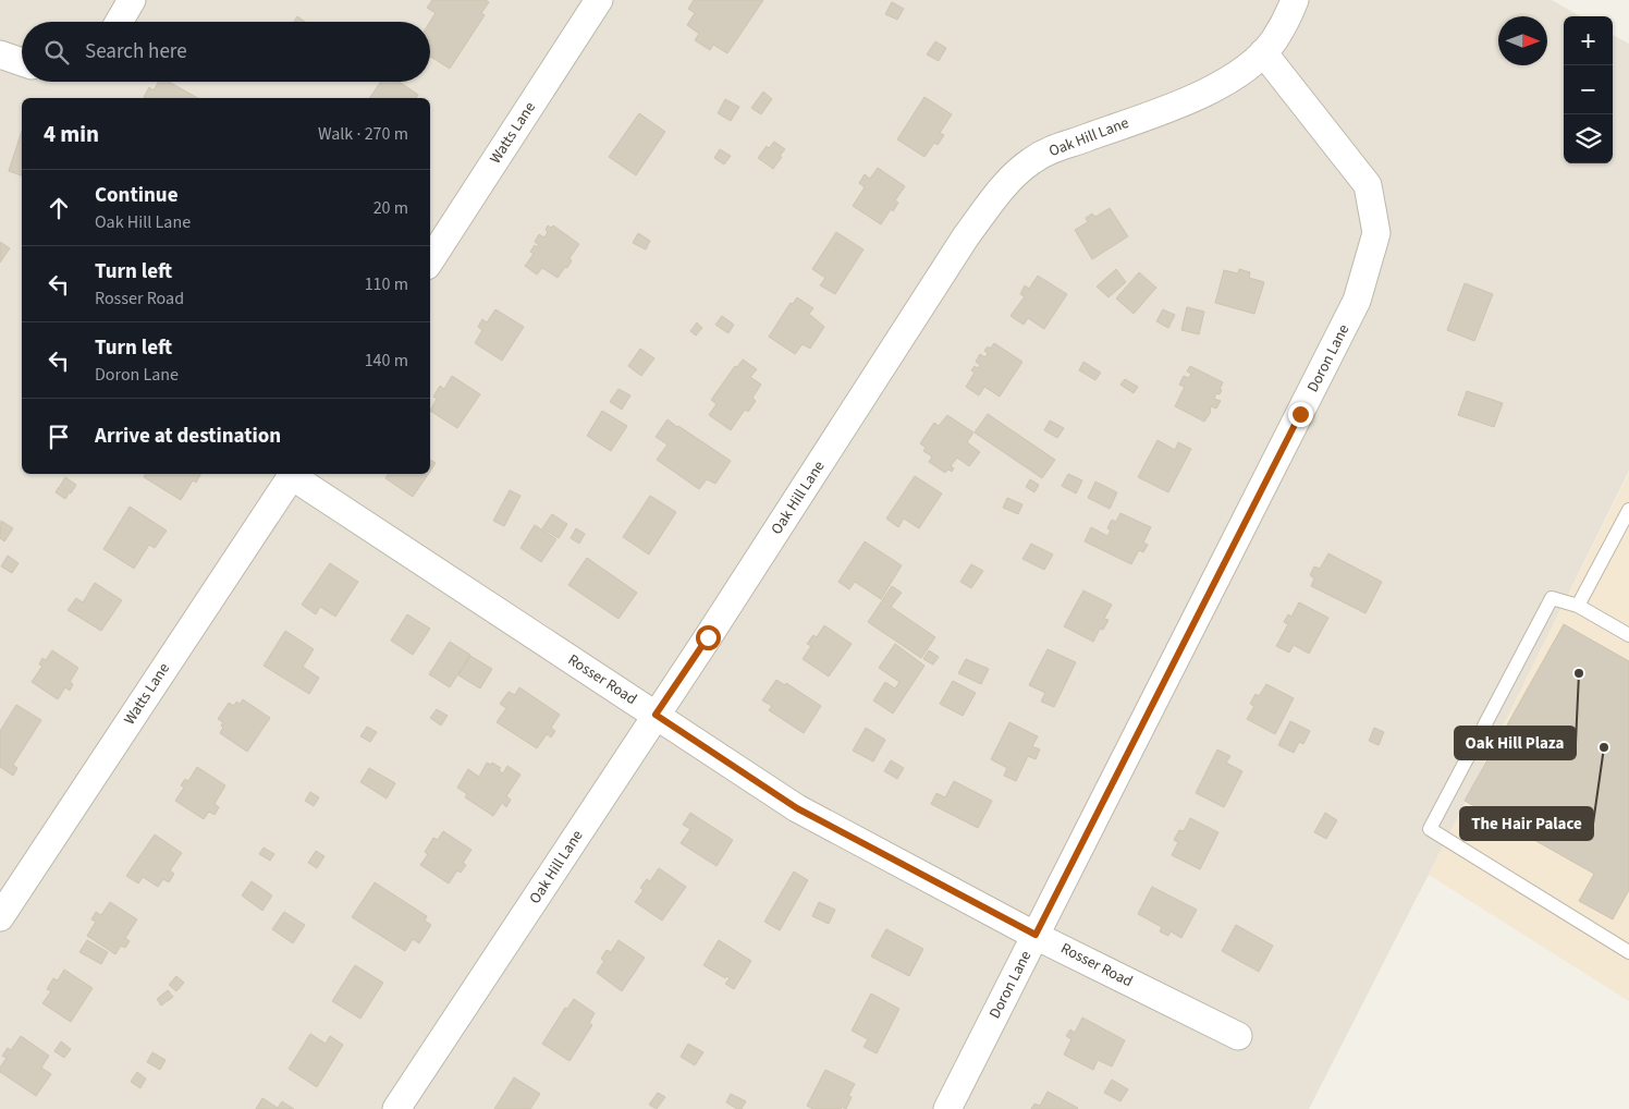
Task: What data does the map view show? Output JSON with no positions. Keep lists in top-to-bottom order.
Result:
{
  "streets": {
    "street": [
      "Watts Lane",
      "Oak Hill Lane",
      "Doron Lane",
      "Rosser Road"
    ]
  },
  "crossings": [
    ["Oak Hill Lane", "Doron Lane"],
    ["Oak Hill Lane", "Rosser Road"],
    ["Doron Lane", "Rosser Road"]
  ],
  "places": ["Oak Hill Plaza", "The Hair Palace"],
  "north": "right",
  "page": {
    "map_buttons": ["+", "−"],
    "search": "Search here",
    "heading": ["4 min", "Walk · 270 m"],
    "list": [
      ["Continue", "Oak Hill Lane", "20 m"],
      ["Turn left", "Rosser Road", "110 m"],
      ["Turn left", "Doron Lane", "140 m"],
      "Arrive at destination"
    ]
  }
}
